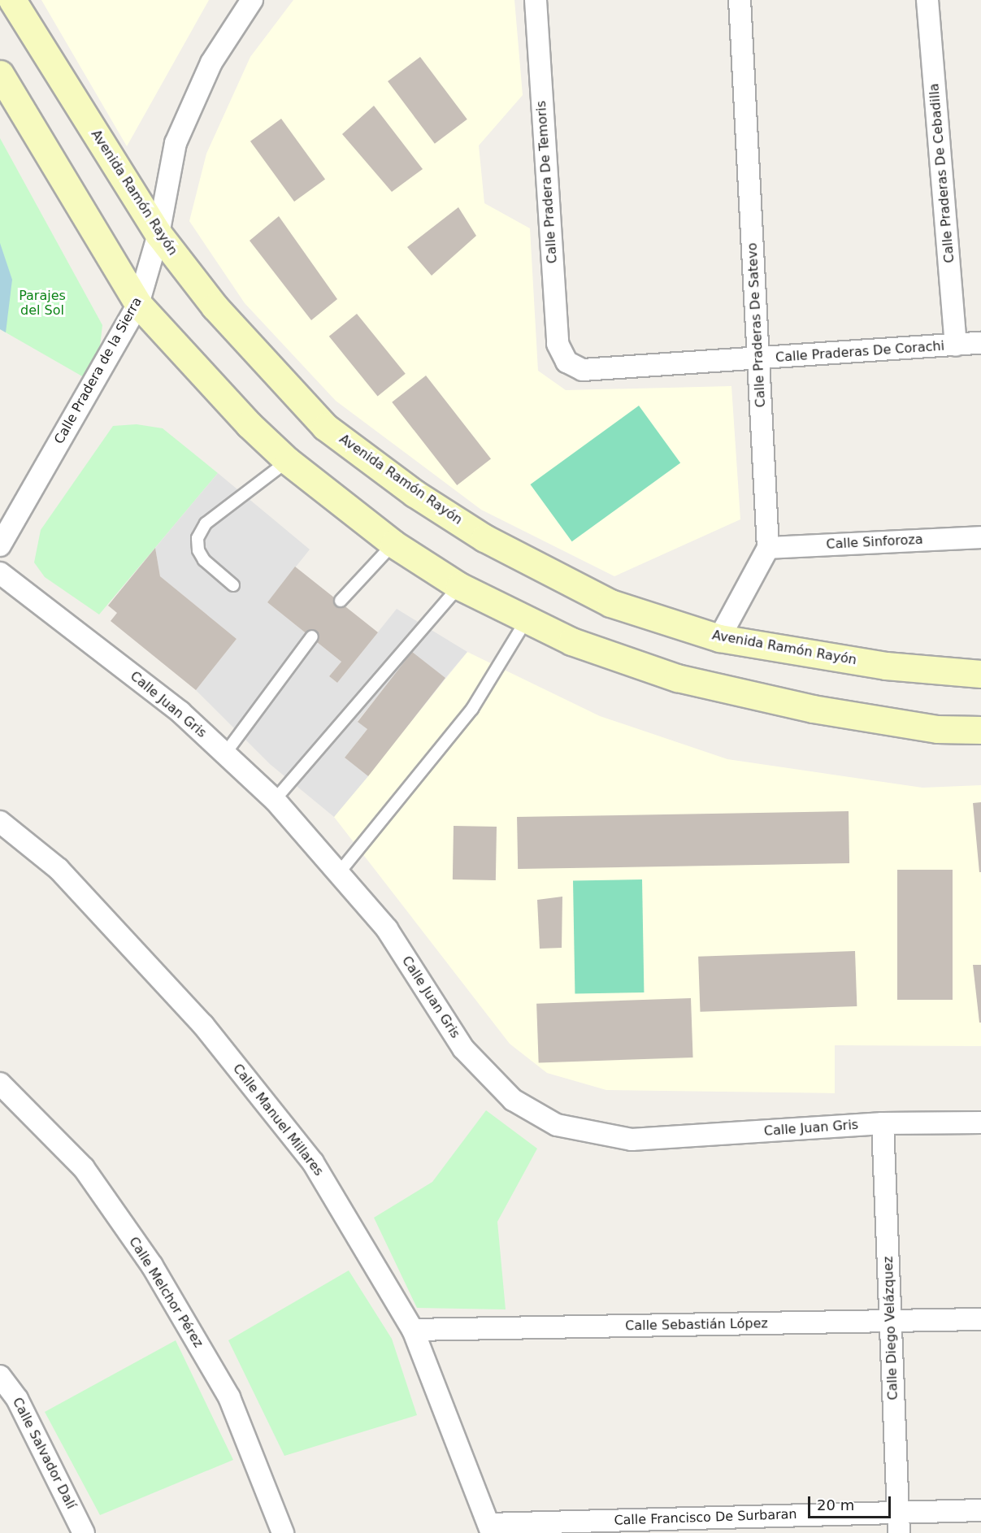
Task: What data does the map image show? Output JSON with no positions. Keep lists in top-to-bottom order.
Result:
{
  "streets": {
    "main road": ["Avenida Ramón Rayón"],
    "street": [
      "Calle Praderas De Cebadilla",
      "Calle Pradera De Temoris",
      "Calle Praderas De Satevo",
      "Calle Praderas De Corachi",
      "Calle Pradera de la Sierra",
      "Calle Sinforoza",
      "Calle Juan Gris",
      "Calle Manuel Millares",
      "Calle Melchor Pérez",
      "Calle Sebastián López",
      "Calle Diego Velázquez",
      "Calle Salvador Dalí",
      "Calle Francisco De Surbaran"
    ]
  },
  "crossings": [
    ["Calle Praderas De Cebadilla", "Calle Praderas De Corachi"],
    ["Calle Pradera De Temoris", "Calle Praderas De Corachi"],
    ["Avenida Ramón Rayón", "Calle Pradera de la Sierra"],
    ["Calle Praderas De Satevo", "Calle Praderas De Corachi"],
    ["Calle Praderas De Satevo", "Calle Sinforoza"],
    ["Calle Juan Gris", "Calle Diego Velázquez"],
    ["Calle Manuel Millares", "Calle Sebastián López"],
    ["Calle Manuel Millares", "Calle Francisco De Surbaran"],
    ["Calle Sebastián López", "Calle Diego Velázquez"],
    ["Calle Diego Velázquez", "Calle Francisco De Surbaran"]
  ],
  "parks": ["Parajes del Sol"],
  "scale_bar": "20 m"
}
